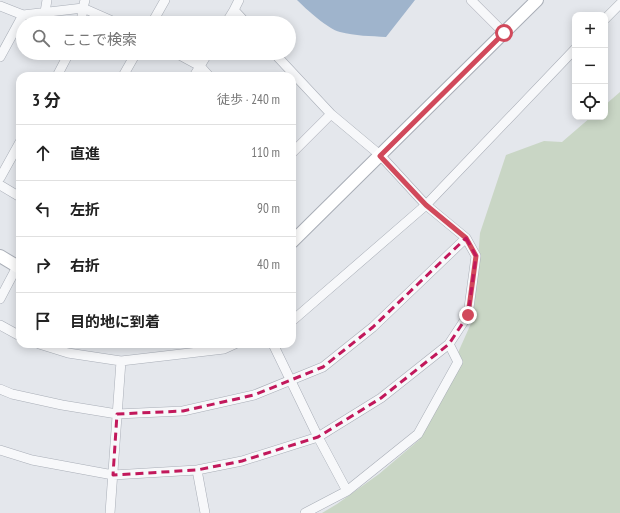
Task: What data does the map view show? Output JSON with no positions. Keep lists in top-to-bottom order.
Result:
{
  "page": {
    "map_buttons": ["+", "−"],
    "search": "ここで検索",
    "heading": ["3 分", "徒歩 · 240 m"],
    "list": [
      ["直進", "110 m"],
      ["左折", "90 m"],
      ["右折", "40 m"],
      "目的地に到着"
    ]
  }
}
